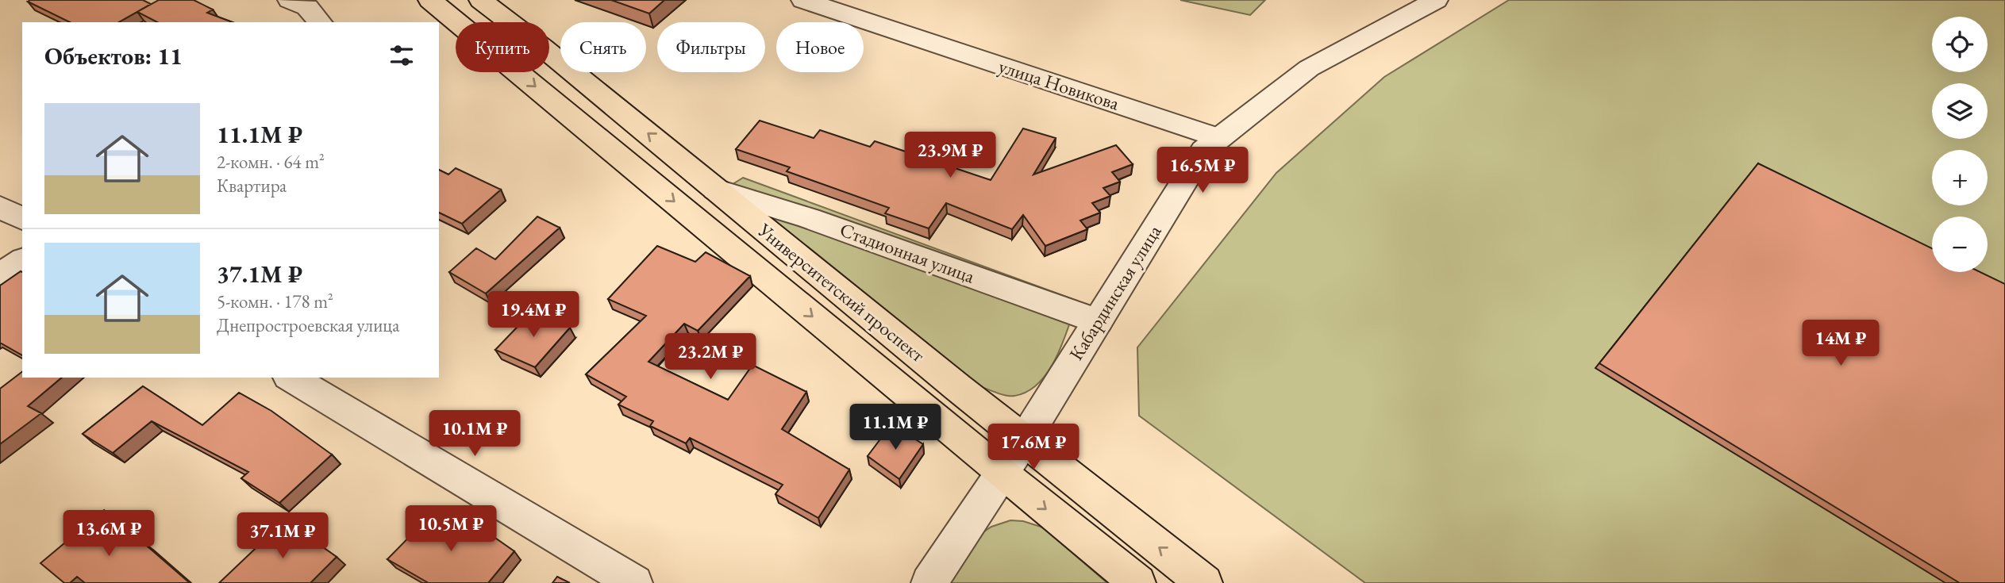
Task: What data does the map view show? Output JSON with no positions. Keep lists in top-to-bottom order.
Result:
{
  "streets": {
    "highway": ["Университетский проспект"],
    "street": ["улица Новикова", "Стадионная улица", "Кабардинская улица"]
  },
  "crossings": [
    ["улица Новикова", "Кабардинская улица"],
    ["Стадионная улица", "Университетский проспект"],
    ["Стадионная улица", "Кабардинская улица"],
    ["Университетский проспект", "Кабардинская улица"]
  ],
  "page": {
    "map_buttons": ["+", "−"],
    "chip": [
      "Купить",
      "Снять",
      "Фильтры",
      "Новое"
    ],
    "heading": "Объектов: 11",
    "list": [
      {
        "name": "11.1M ₽",
        "note": "2-комн. · 64 m² · Квартира"
      },
      {
        "name": "37.1M ₽",
        "note": "5-комн. · 178 m² · Днепростроевская улица"
      }
    ],
    "price": [
      "23.9M ₽",
      "16.5M ₽",
      "19.4M ₽",
      "14M ₽",
      "23.2M ₽",
      "11.1M ₽",
      "10.1M ₽",
      "17.6M ₽",
      "10.5M ₽",
      "13.6M ₽",
      "37.1M ₽"
    ]
  }
}
